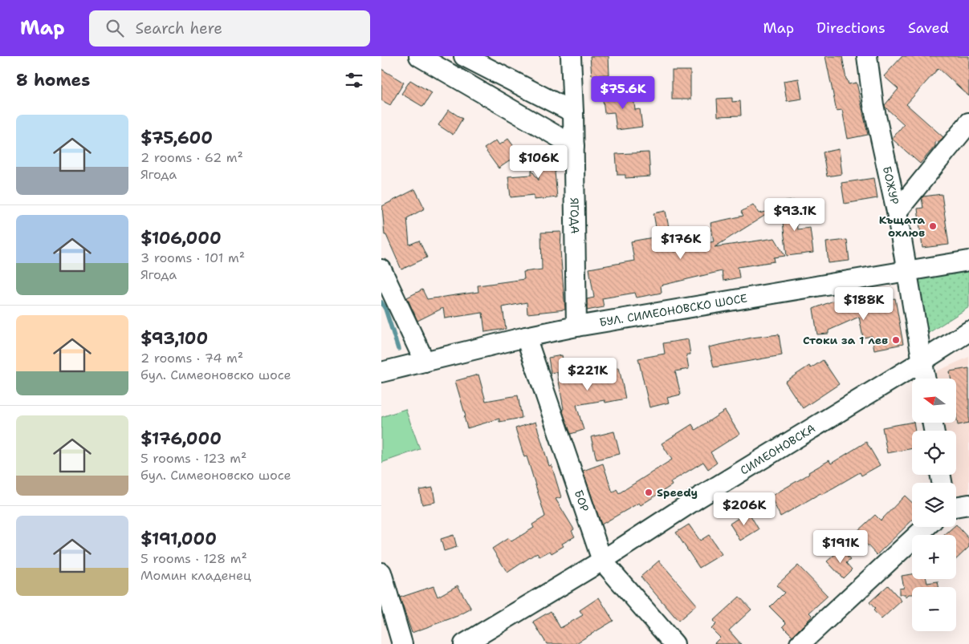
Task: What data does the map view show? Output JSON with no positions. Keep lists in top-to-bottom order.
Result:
{
  "streets": {
    "street": [
      "БОЖУР",
      "ЯГОДА",
      "БУЛ. СИМЕОНОВСКО ШОСЕ",
      "СИМЕОНОВСКА",
      "БОР"
    ]
  },
  "crossings": [
    ["БОЖУР", "БУЛ. СИМЕОНОВСКО ШОСЕ"],
    ["БОЖУР", "СИМЕОНОВСКА"],
    ["ЯГОДА", "БУЛ. СИМЕОНОВСКО ШОСЕ"],
    ["БУЛ. СИМЕОНОВСКО ШОСЕ", "БОР"],
    ["СИМЕОНОВСКА", "БОР"]
  ],
  "places": ["Къщата охлюв", "Стоки за 1 лев", "Speedy"],
  "north": "left",
  "page": {
    "header": "Map",
    "search": "Search here",
    "nav": ["Map", "Directions", "Saved"],
    "heading": "8 homes",
    "price": [
      "$75.6K",
      "$106K",
      "$93.1K",
      "$176K",
      "$188K",
      "$221K",
      "$206K",
      "$191K"
    ],
    "list": [
      {
        "name": "$75,600",
        "note": "2 rooms · 62 m² · Ягода"
      },
      {
        "name": "$106,000",
        "note": "3 rooms · 101 m² · Ягода"
      },
      {
        "name": "$93,100",
        "note": "2 rooms · 74 m² · бул. Симеоновско шосе"
      },
      {
        "name": "$176,000",
        "note": "5 rooms · 123 m² · бул. Симеоновско шосе"
      },
      {
        "name": "$191,000",
        "note": "5 rooms · 128 m² · Момин кладенец"
      }
    ],
    "map_buttons": ["+", "−"]
  }
}
